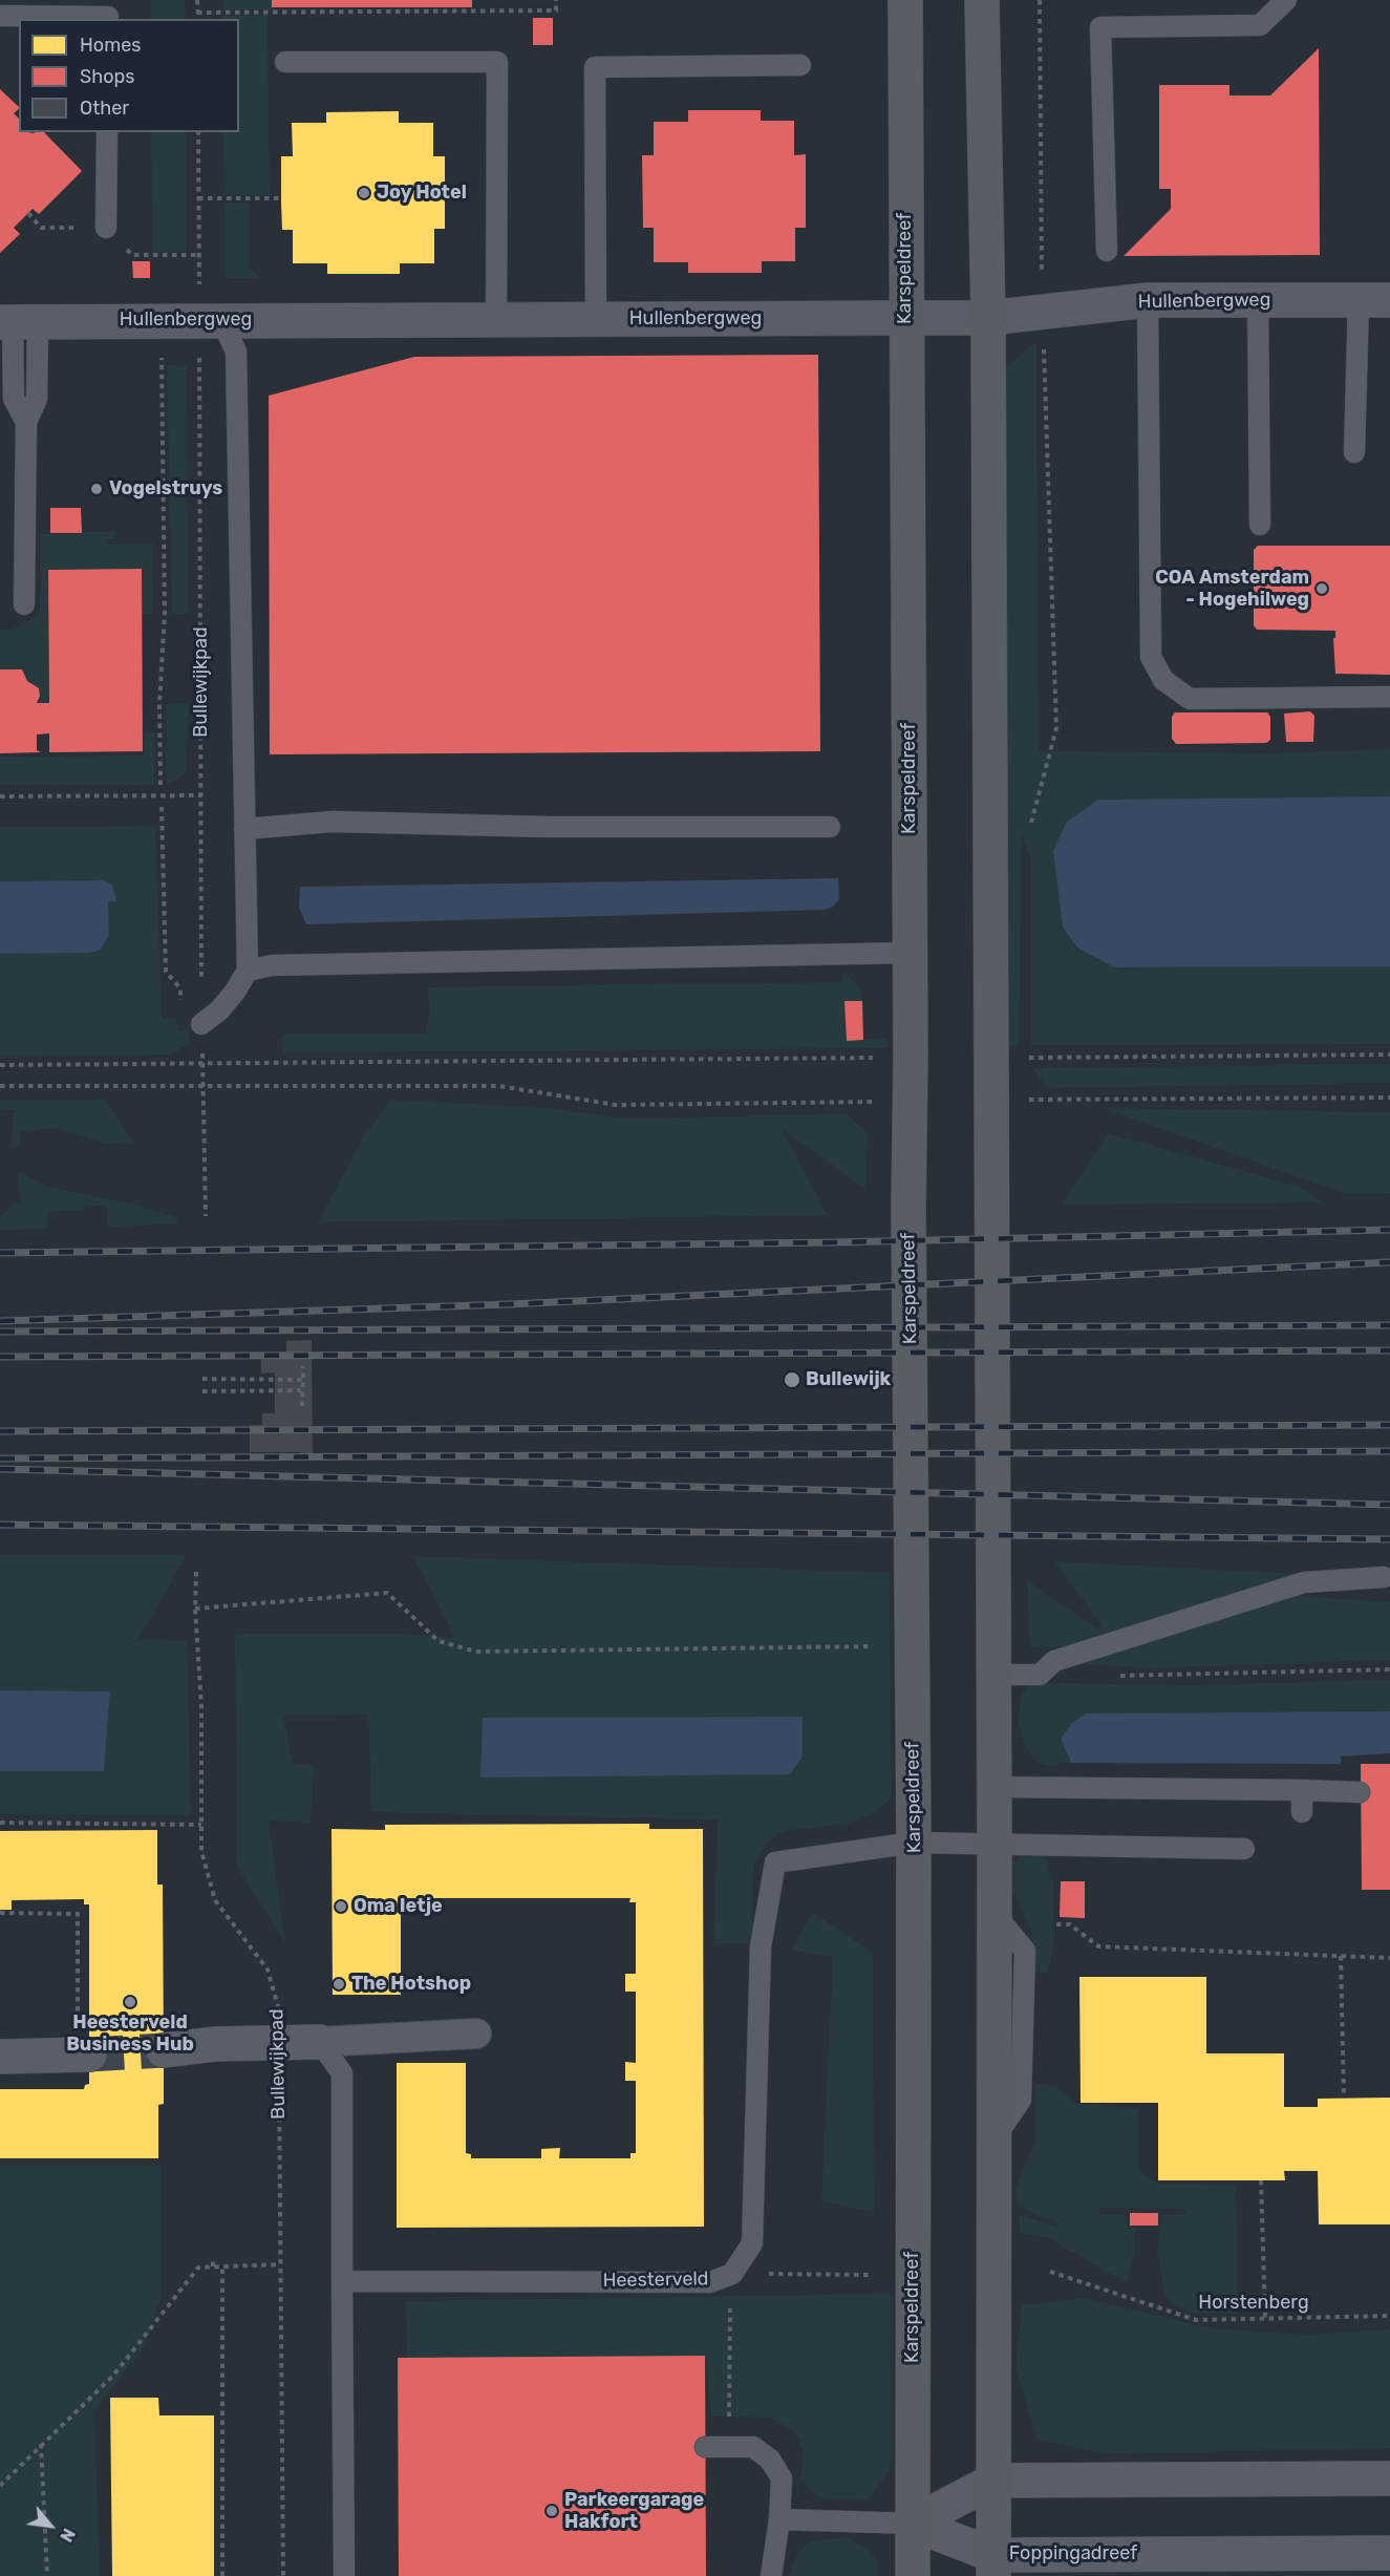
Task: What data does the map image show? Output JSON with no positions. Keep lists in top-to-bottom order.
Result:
{
  "streets": {
    "main road": ["Karspeldreef"],
    "street": ["Hullenbergweg", "Foppingadreef"],
    "lane": ["Heesterveld"],
    "path": ["Bullewijkpad", "Horstenberg"]
  },
  "crossings": [
    ["Karspeldreef", "Hullenbergweg"],
    ["Karspeldreef", "Heesterveld"],
    ["Karspeldreef", "Foppingadreef"]
  ],
  "places": [
    "Joy Hotel",
    "Vogelstruys",
    "COA Amsterdam - Hogehilweg",
    "Bullewijk",
    "Oma Ietje",
    "The Hotshop",
    "Heesterveld Business Hub",
    "Parkeergarage Hakfort"
  ],
  "legend": ["Homes", "Shops", "Other"],
  "north": "bottom right"
}
